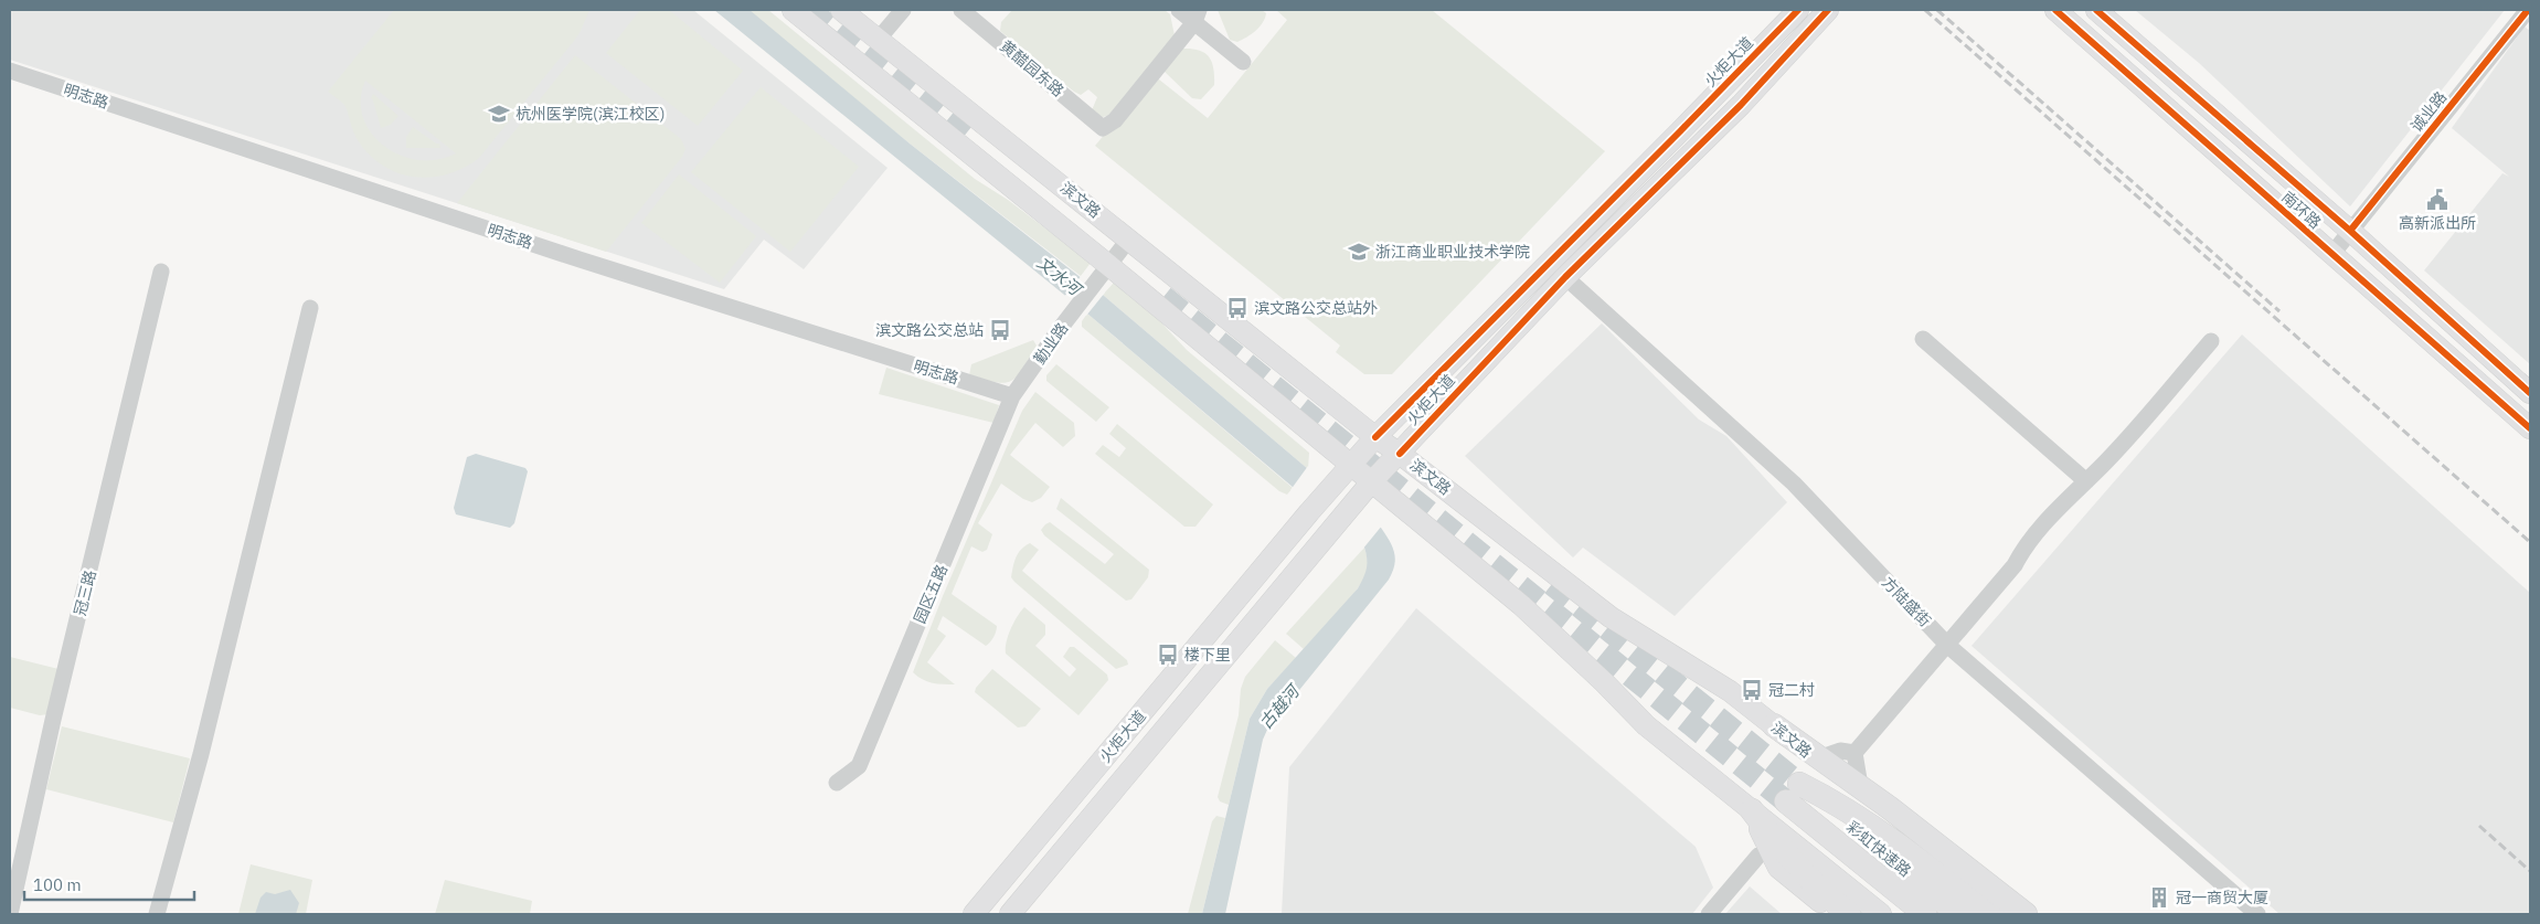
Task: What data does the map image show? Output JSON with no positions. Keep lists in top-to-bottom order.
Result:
{
  "streets": {
    "highway": ["彩虹快速路"],
    "main road": ["火炬大道", "滨文路", "南环路"],
    "street": [
      "黄醋园东路",
      "明志路",
      "诚业路",
      "勤业路",
      "冠三路",
      "园区五路",
      "方陆盛街"
    ]
  },
  "crossings": [
    ["火炬大道", "滨文路"],
    ["火炬大道", "方陆盛街"],
    ["明志路", "勤业路"],
    ["明志路", "园区五路"],
    ["诚业路", "南环路"],
    ["滨文路", "勤业路"],
    ["勤业路", "园区五路"]
  ],
  "water": ["文水河", "古越河"],
  "places": {
    "school or university": ["杭州医学院(滨江校区)", "浙江商业职业技术学院"],
    "public building": ["高新派出所"],
    "bus stop": [
      "滨文路公交总站外",
      "滨文路公交总站",
      "楼下里",
      "冠二村"
    ],
    "building": ["冠一商贸大厦"]
  },
  "scale_bar": "100 m"
}
